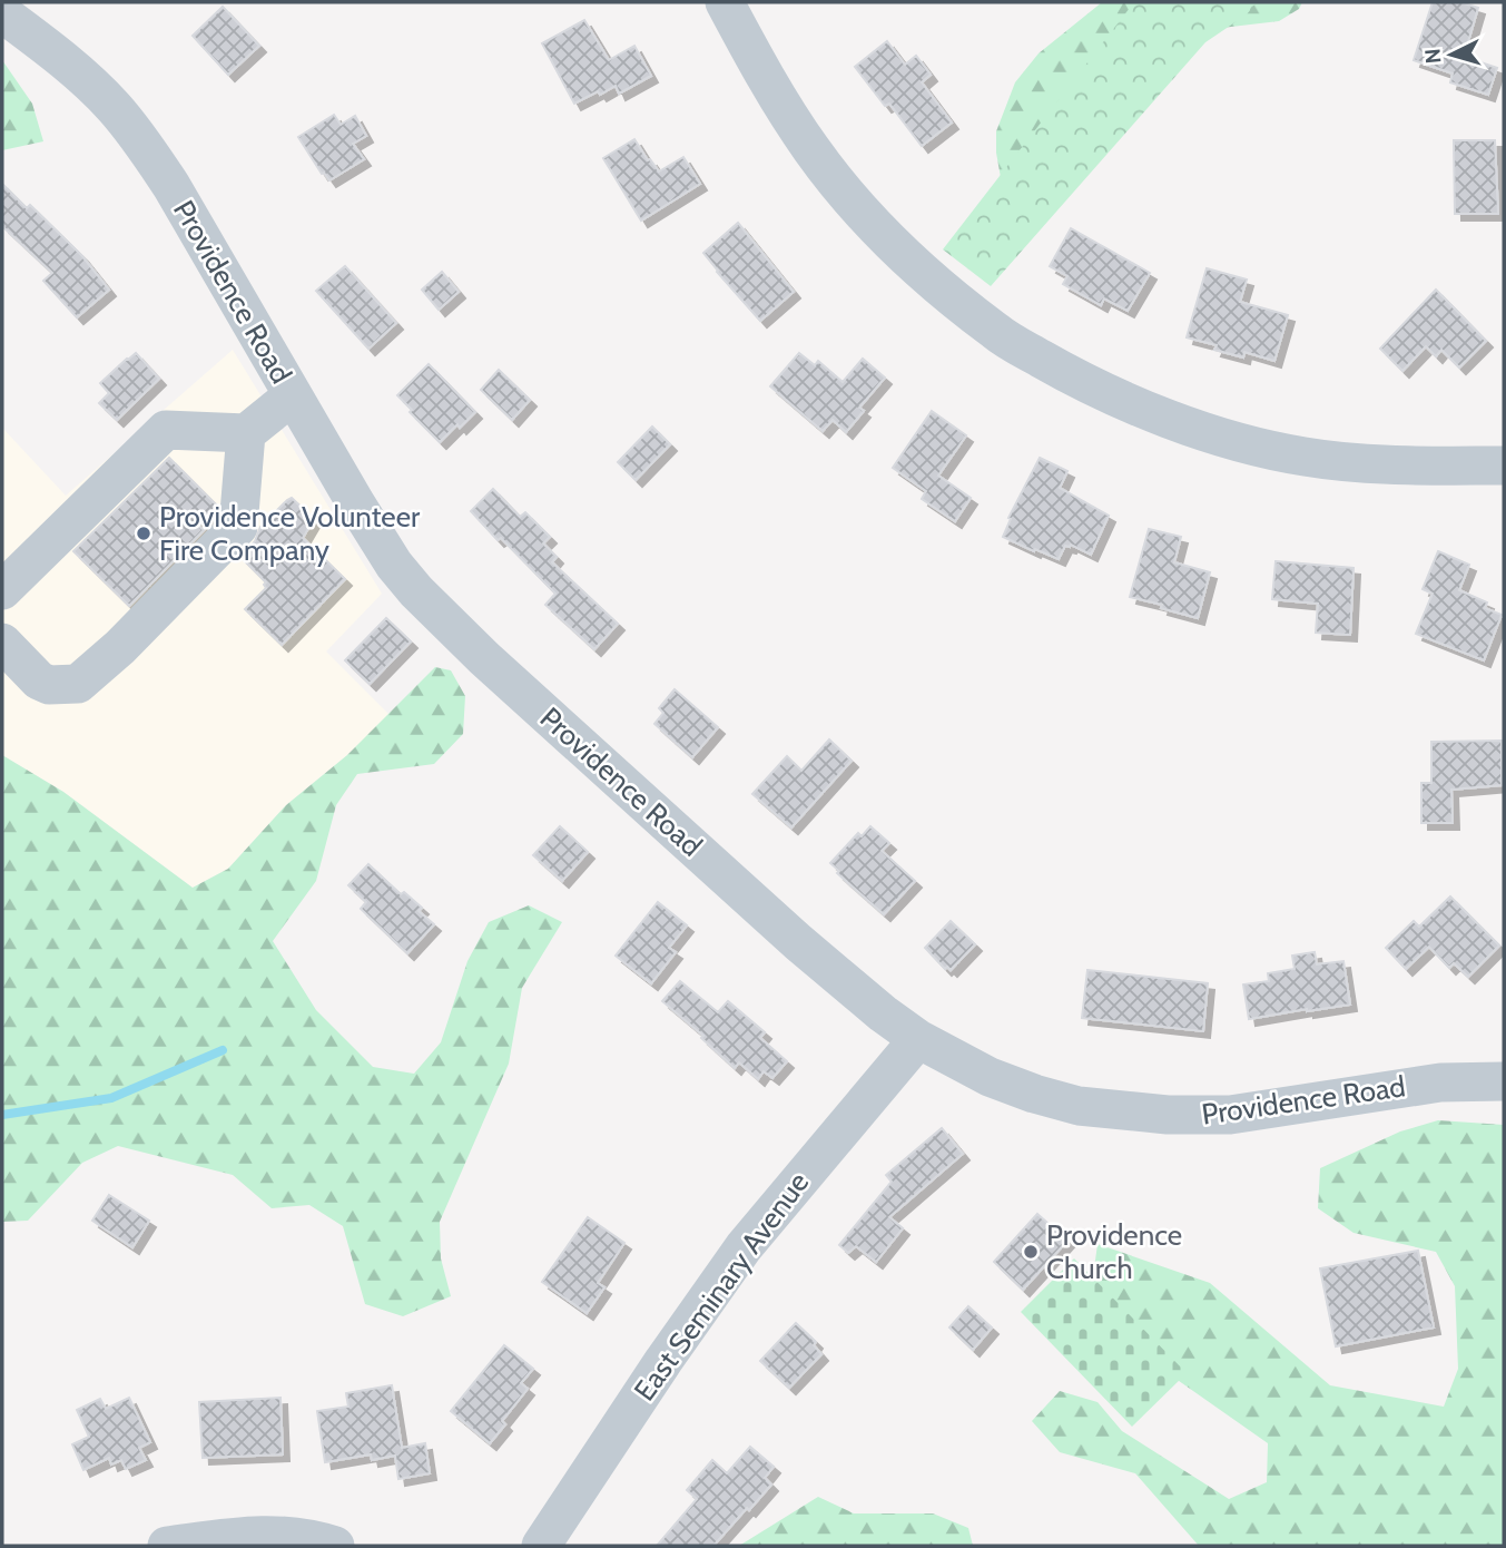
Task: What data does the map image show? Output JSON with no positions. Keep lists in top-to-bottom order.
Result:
{
  "streets": {
    "street": ["Providence Road", "East Seminary Avenue"]
  },
  "crossings": [
    ["Providence Road", "East Seminary Avenue"]
  ],
  "places": ["Providence Volunteer Fire Company", "Providence Church"],
  "north": "left"
}
